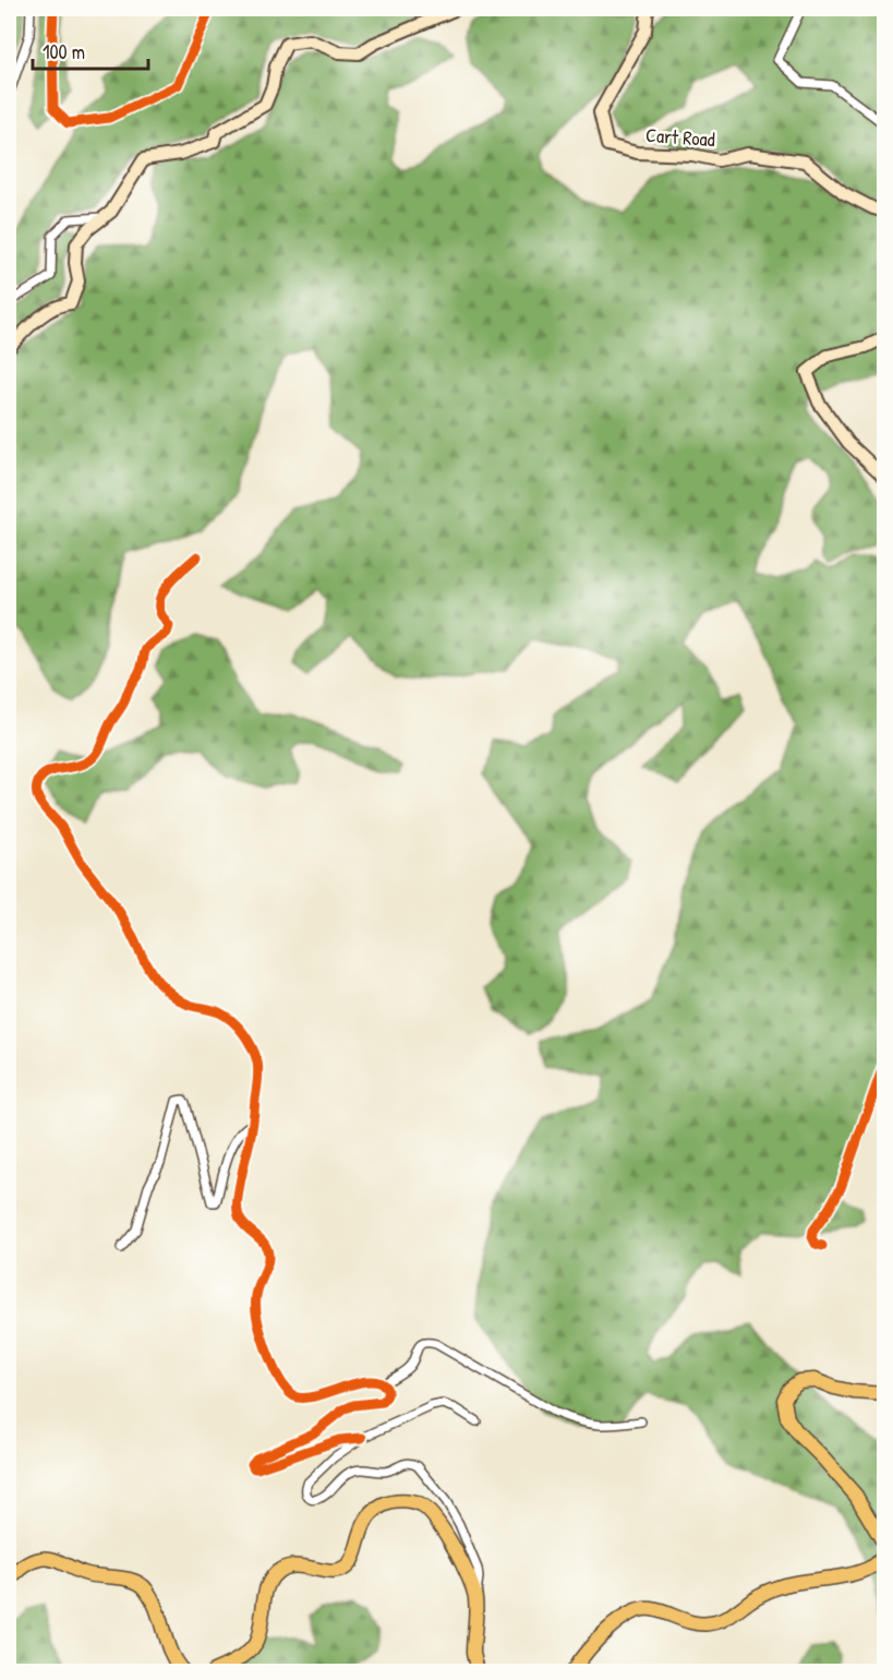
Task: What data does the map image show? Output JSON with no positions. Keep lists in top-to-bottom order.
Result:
{
  "streets": {
    "main road": ["Cart Road"]
  },
  "scale_bar": "100 m"
}
